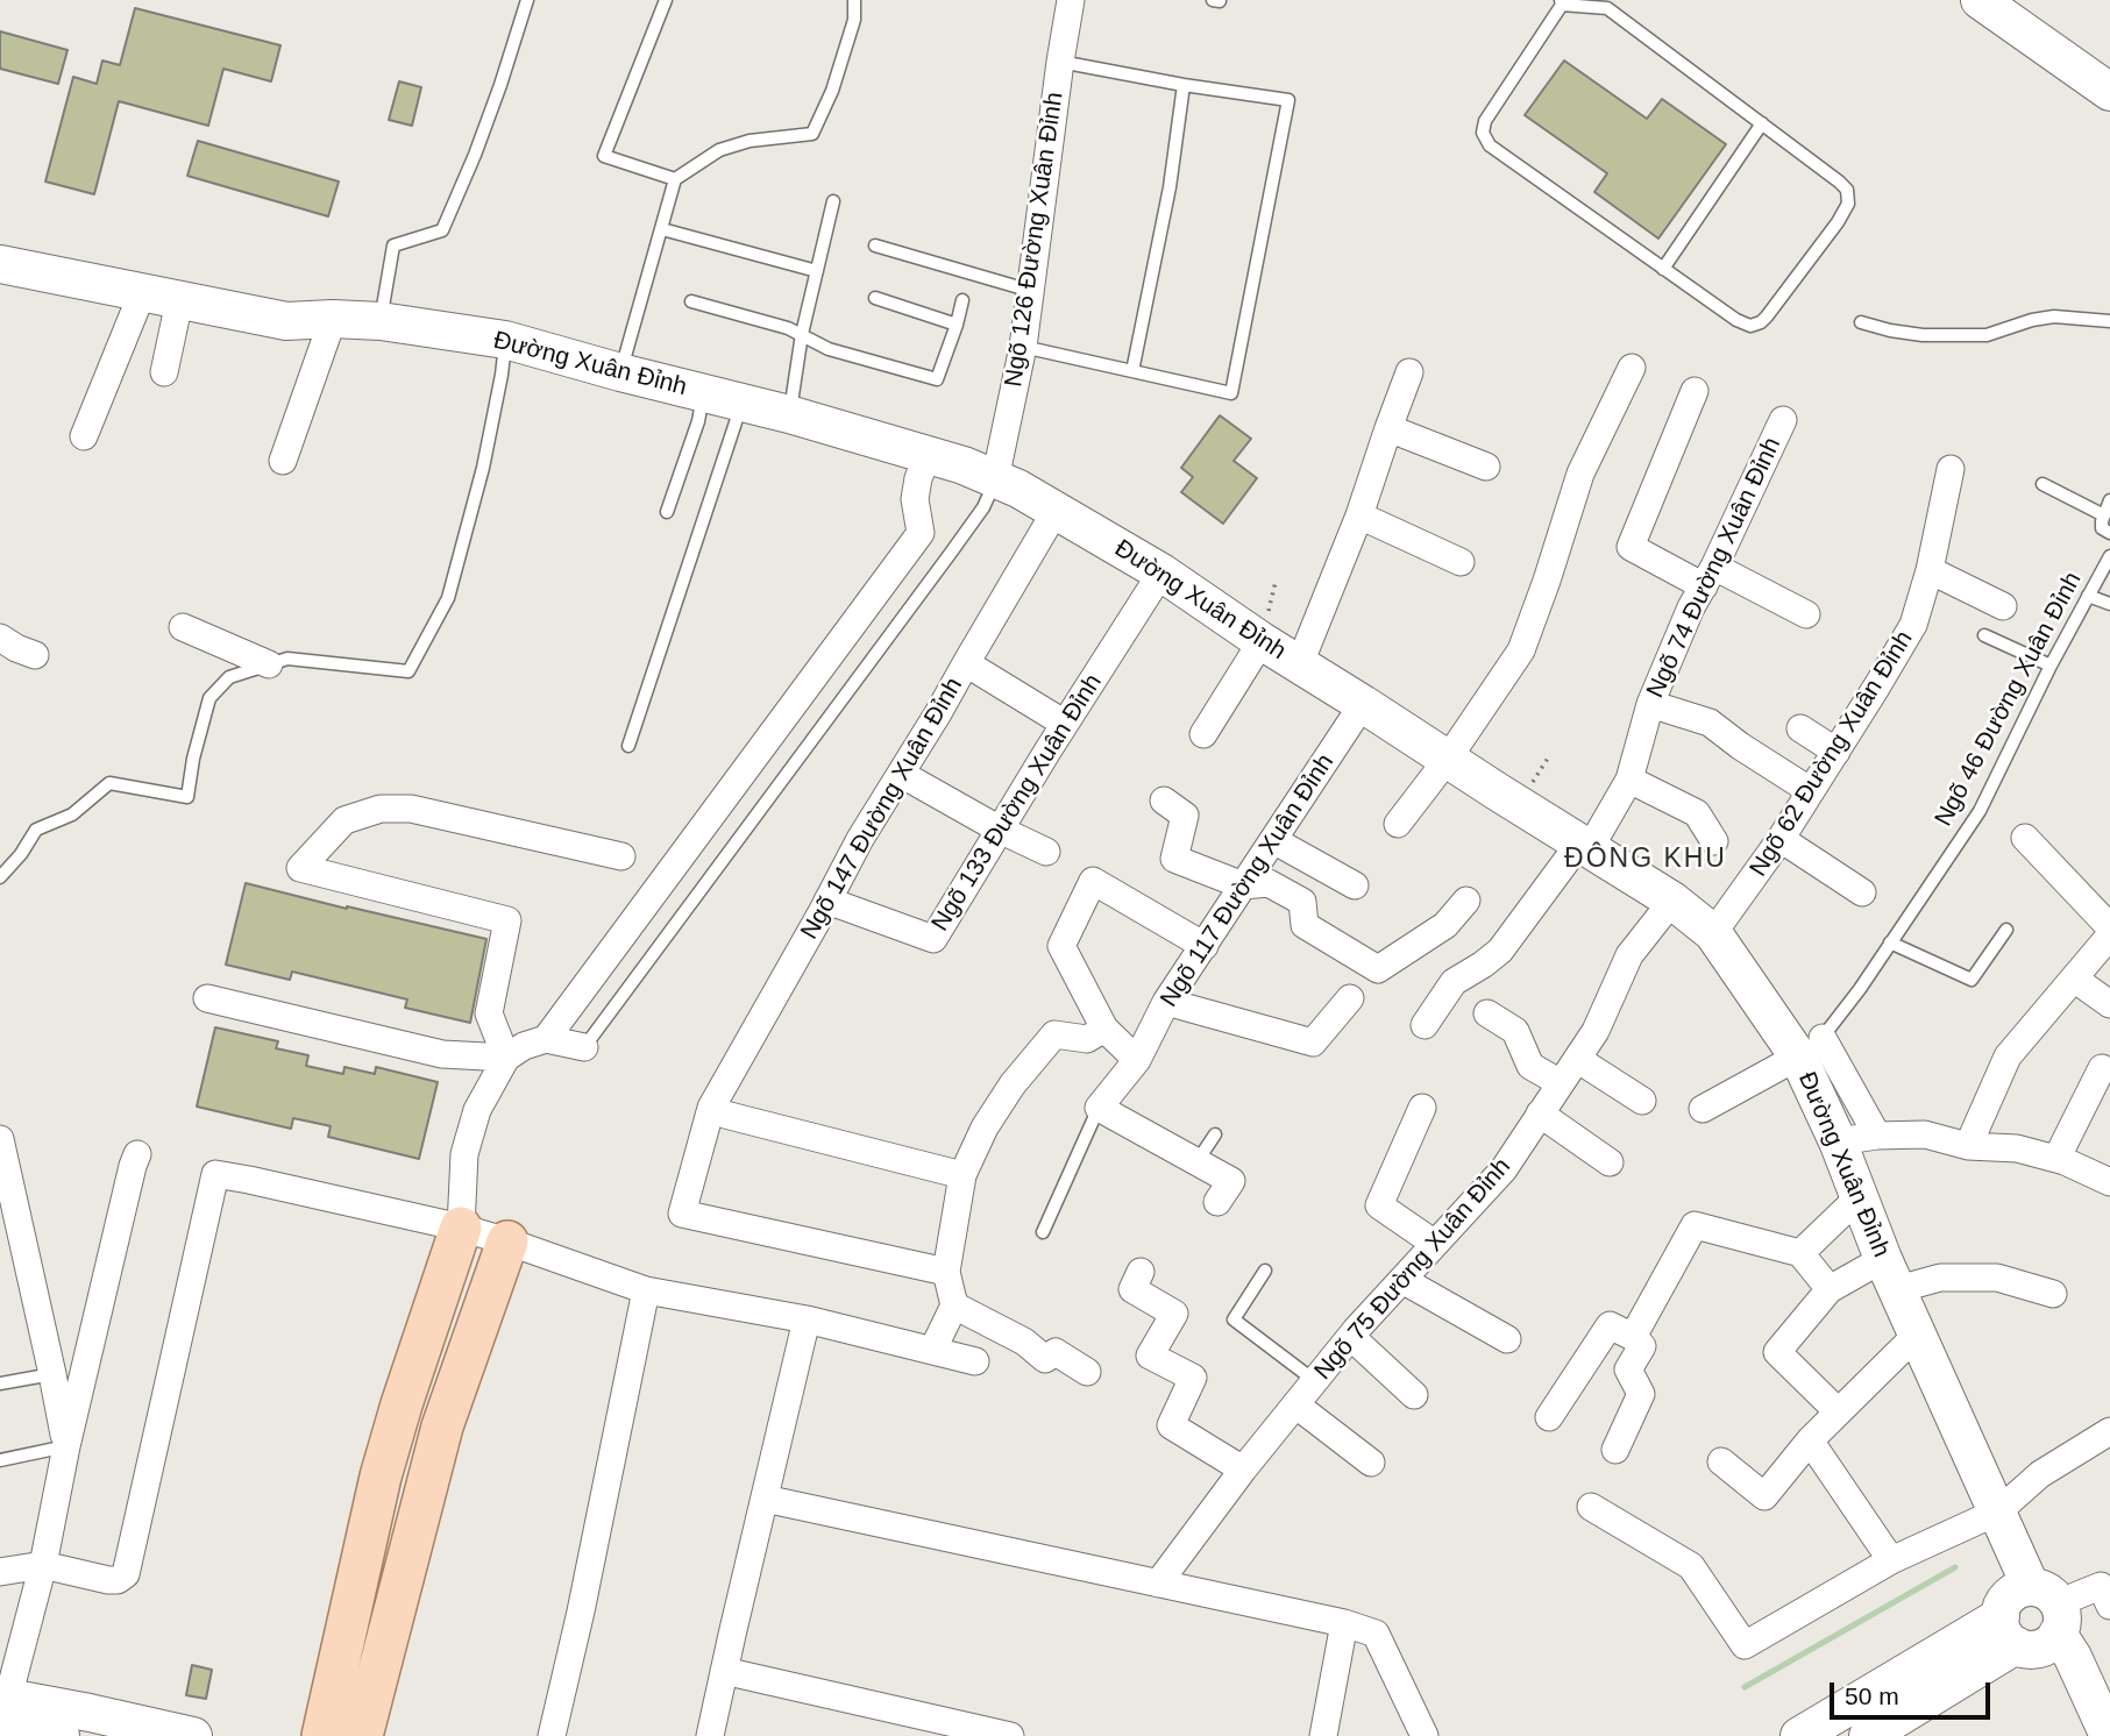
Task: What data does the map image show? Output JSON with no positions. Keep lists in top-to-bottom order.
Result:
{
  "streets": {
    "street": [
      "Ngõ 126 Đường Xuân Đỉnh",
      "Đường Xuân Đỉnh",
      "Ngõ 74 Đường Xuân Đỉnh",
      "Ngõ 62 Đường Xuân Đỉnh",
      "Ngõ 133 Đường Xuân Đỉnh",
      "Ngõ 147 Đường Xuân Đỉnh",
      "Ngõ 117 Đường Xuân Đỉnh",
      "Ngõ 75 Đường Xuân Đỉnh"
    ],
    "lane": ["Ngõ 46 Đường Xuân Đỉnh"]
  },
  "crossings": [
    ["Ngõ 126 Đường Xuân Đỉnh", "Đường Xuân Đỉnh"],
    ["Đường Xuân Đỉnh", "Ngõ 74 Đường Xuân Đỉnh"],
    ["Đường Xuân Đỉnh", "Ngõ 46 Đường Xuân Đỉnh"],
    ["Đường Xuân Đỉnh", "Ngõ 62 Đường Xuân Đỉnh"],
    ["Đường Xuân Đỉnh", "Ngõ 133 Đường Xuân Đỉnh"],
    ["Đường Xuân Đỉnh", "Ngõ 147 Đường Xuân Đỉnh"],
    ["Đường Xuân Đỉnh", "Ngõ 117 Đường Xuân Đỉnh"],
    ["Đường Xuân Đỉnh", "Ngõ 75 Đường Xuân Đỉnh"],
    ["Ngõ 133 Đường Xuân Đỉnh", "Ngõ 147 Đường Xuân Đỉnh"]
  ],
  "districts": ["ĐÔNG KHU"],
  "scale_bar": "50 m"
}
